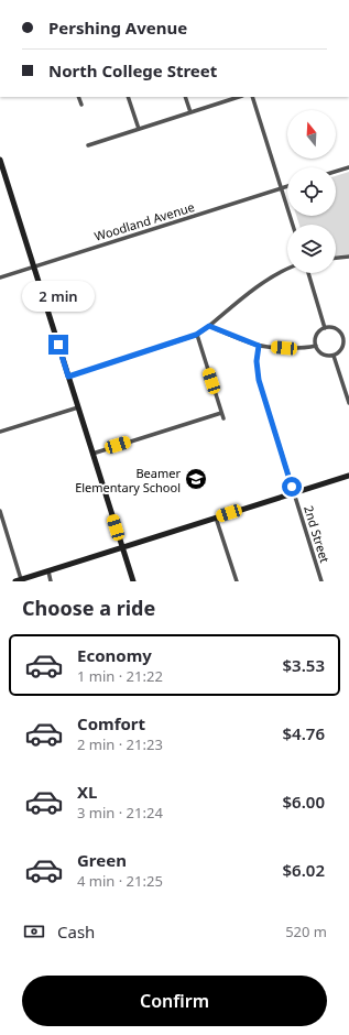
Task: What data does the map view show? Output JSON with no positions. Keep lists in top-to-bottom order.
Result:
{
  "streets": {
    "street": ["Woodland Avenue", "2nd Street"]
  },
  "places": {
    "school or university": ["Beamer Elementary School"]
  },
  "north": "top",
  "page": {
    "banner": ["Pershing Avenue", "North College Street"],
    "bubble": "2 min",
    "heading": "Choose a ride",
    "list": [
      {
        "name": "Economy",
        "note": "1 min · 21:22",
        "value": "$3.53"
      },
      {
        "name": "Comfort",
        "note": "2 min · 21:23",
        "value": "$4.76"
      },
      {
        "name": "XL",
        "note": "3 min · 21:24",
        "value": "$6.00"
      },
      {
        "name": "Green",
        "note": "4 min · 21:25",
        "value": "$6.02"
      }
    ],
    "pay": ["Cash", "520 m"],
    "buttons": "Confirm"
  }
}
